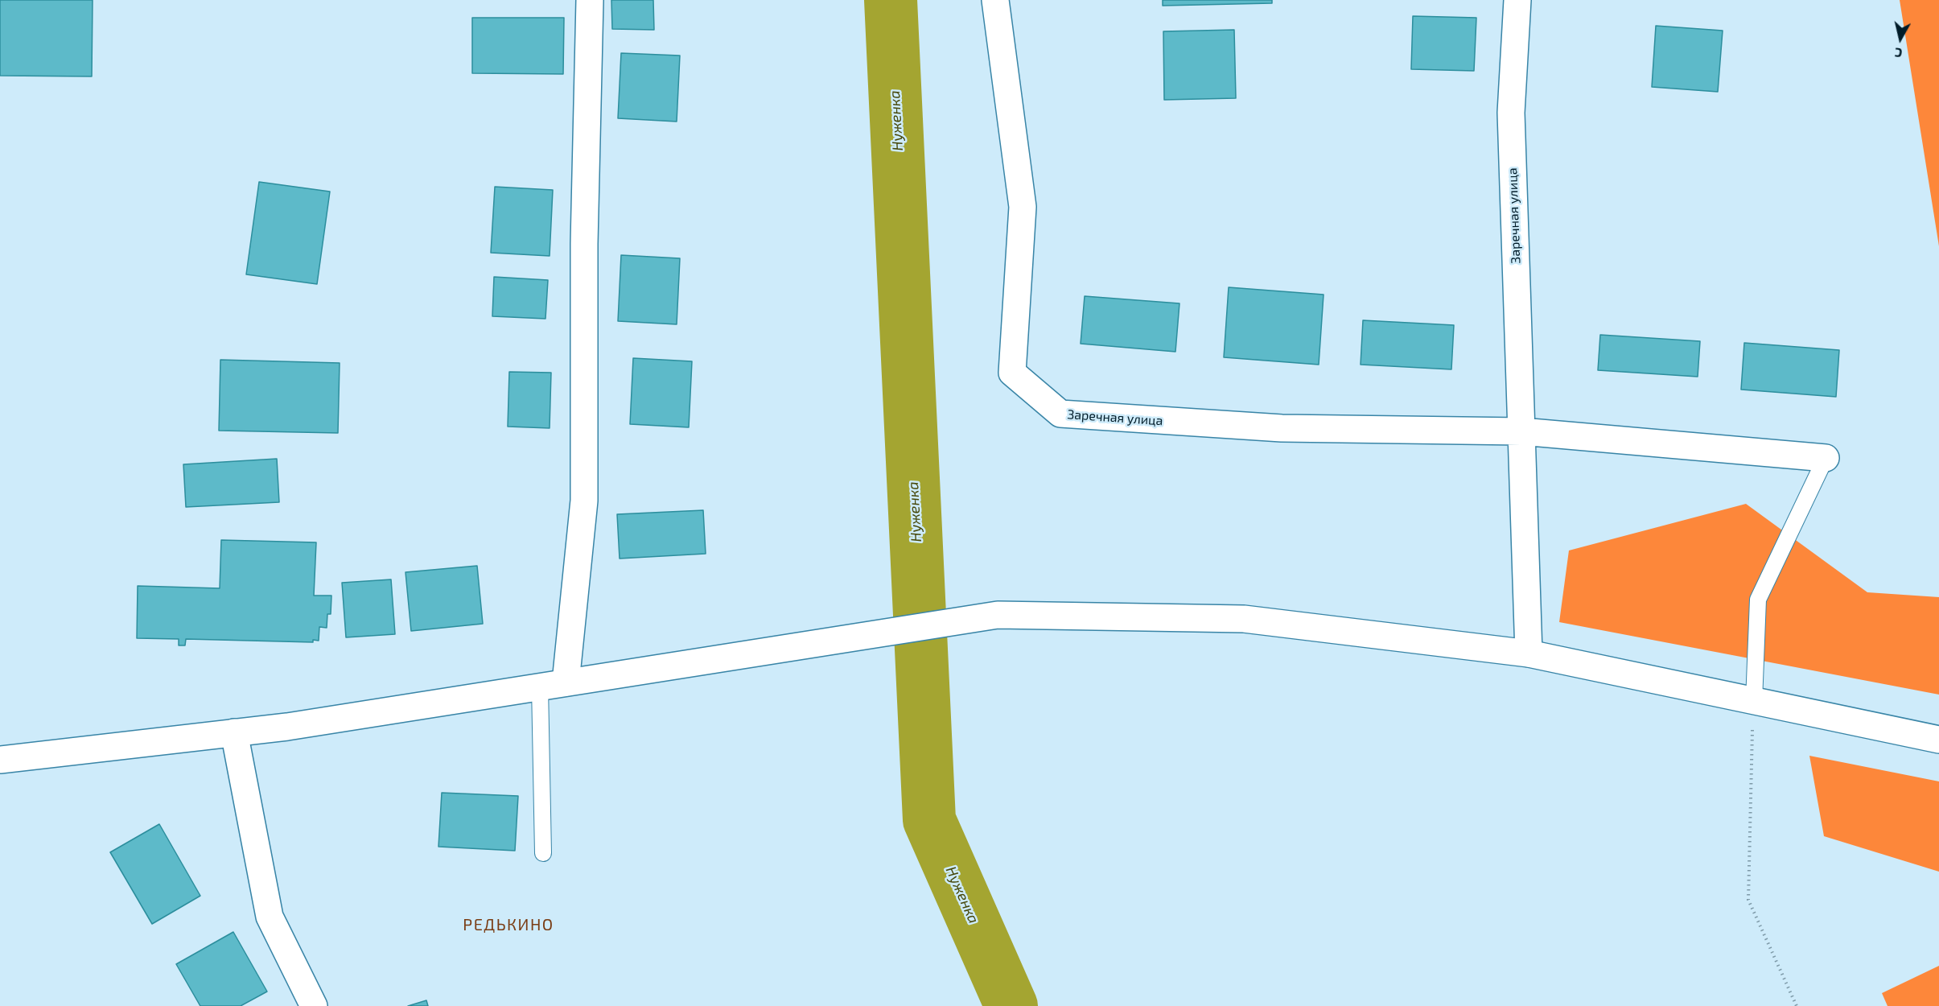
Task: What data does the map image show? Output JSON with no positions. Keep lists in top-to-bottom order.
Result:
{
  "streets": {
    "street": ["Заречная улица"]
  },
  "districts": ["РЕДЬКИНО"],
  "water": ["Нуженка"],
  "north": "bottom"
}
